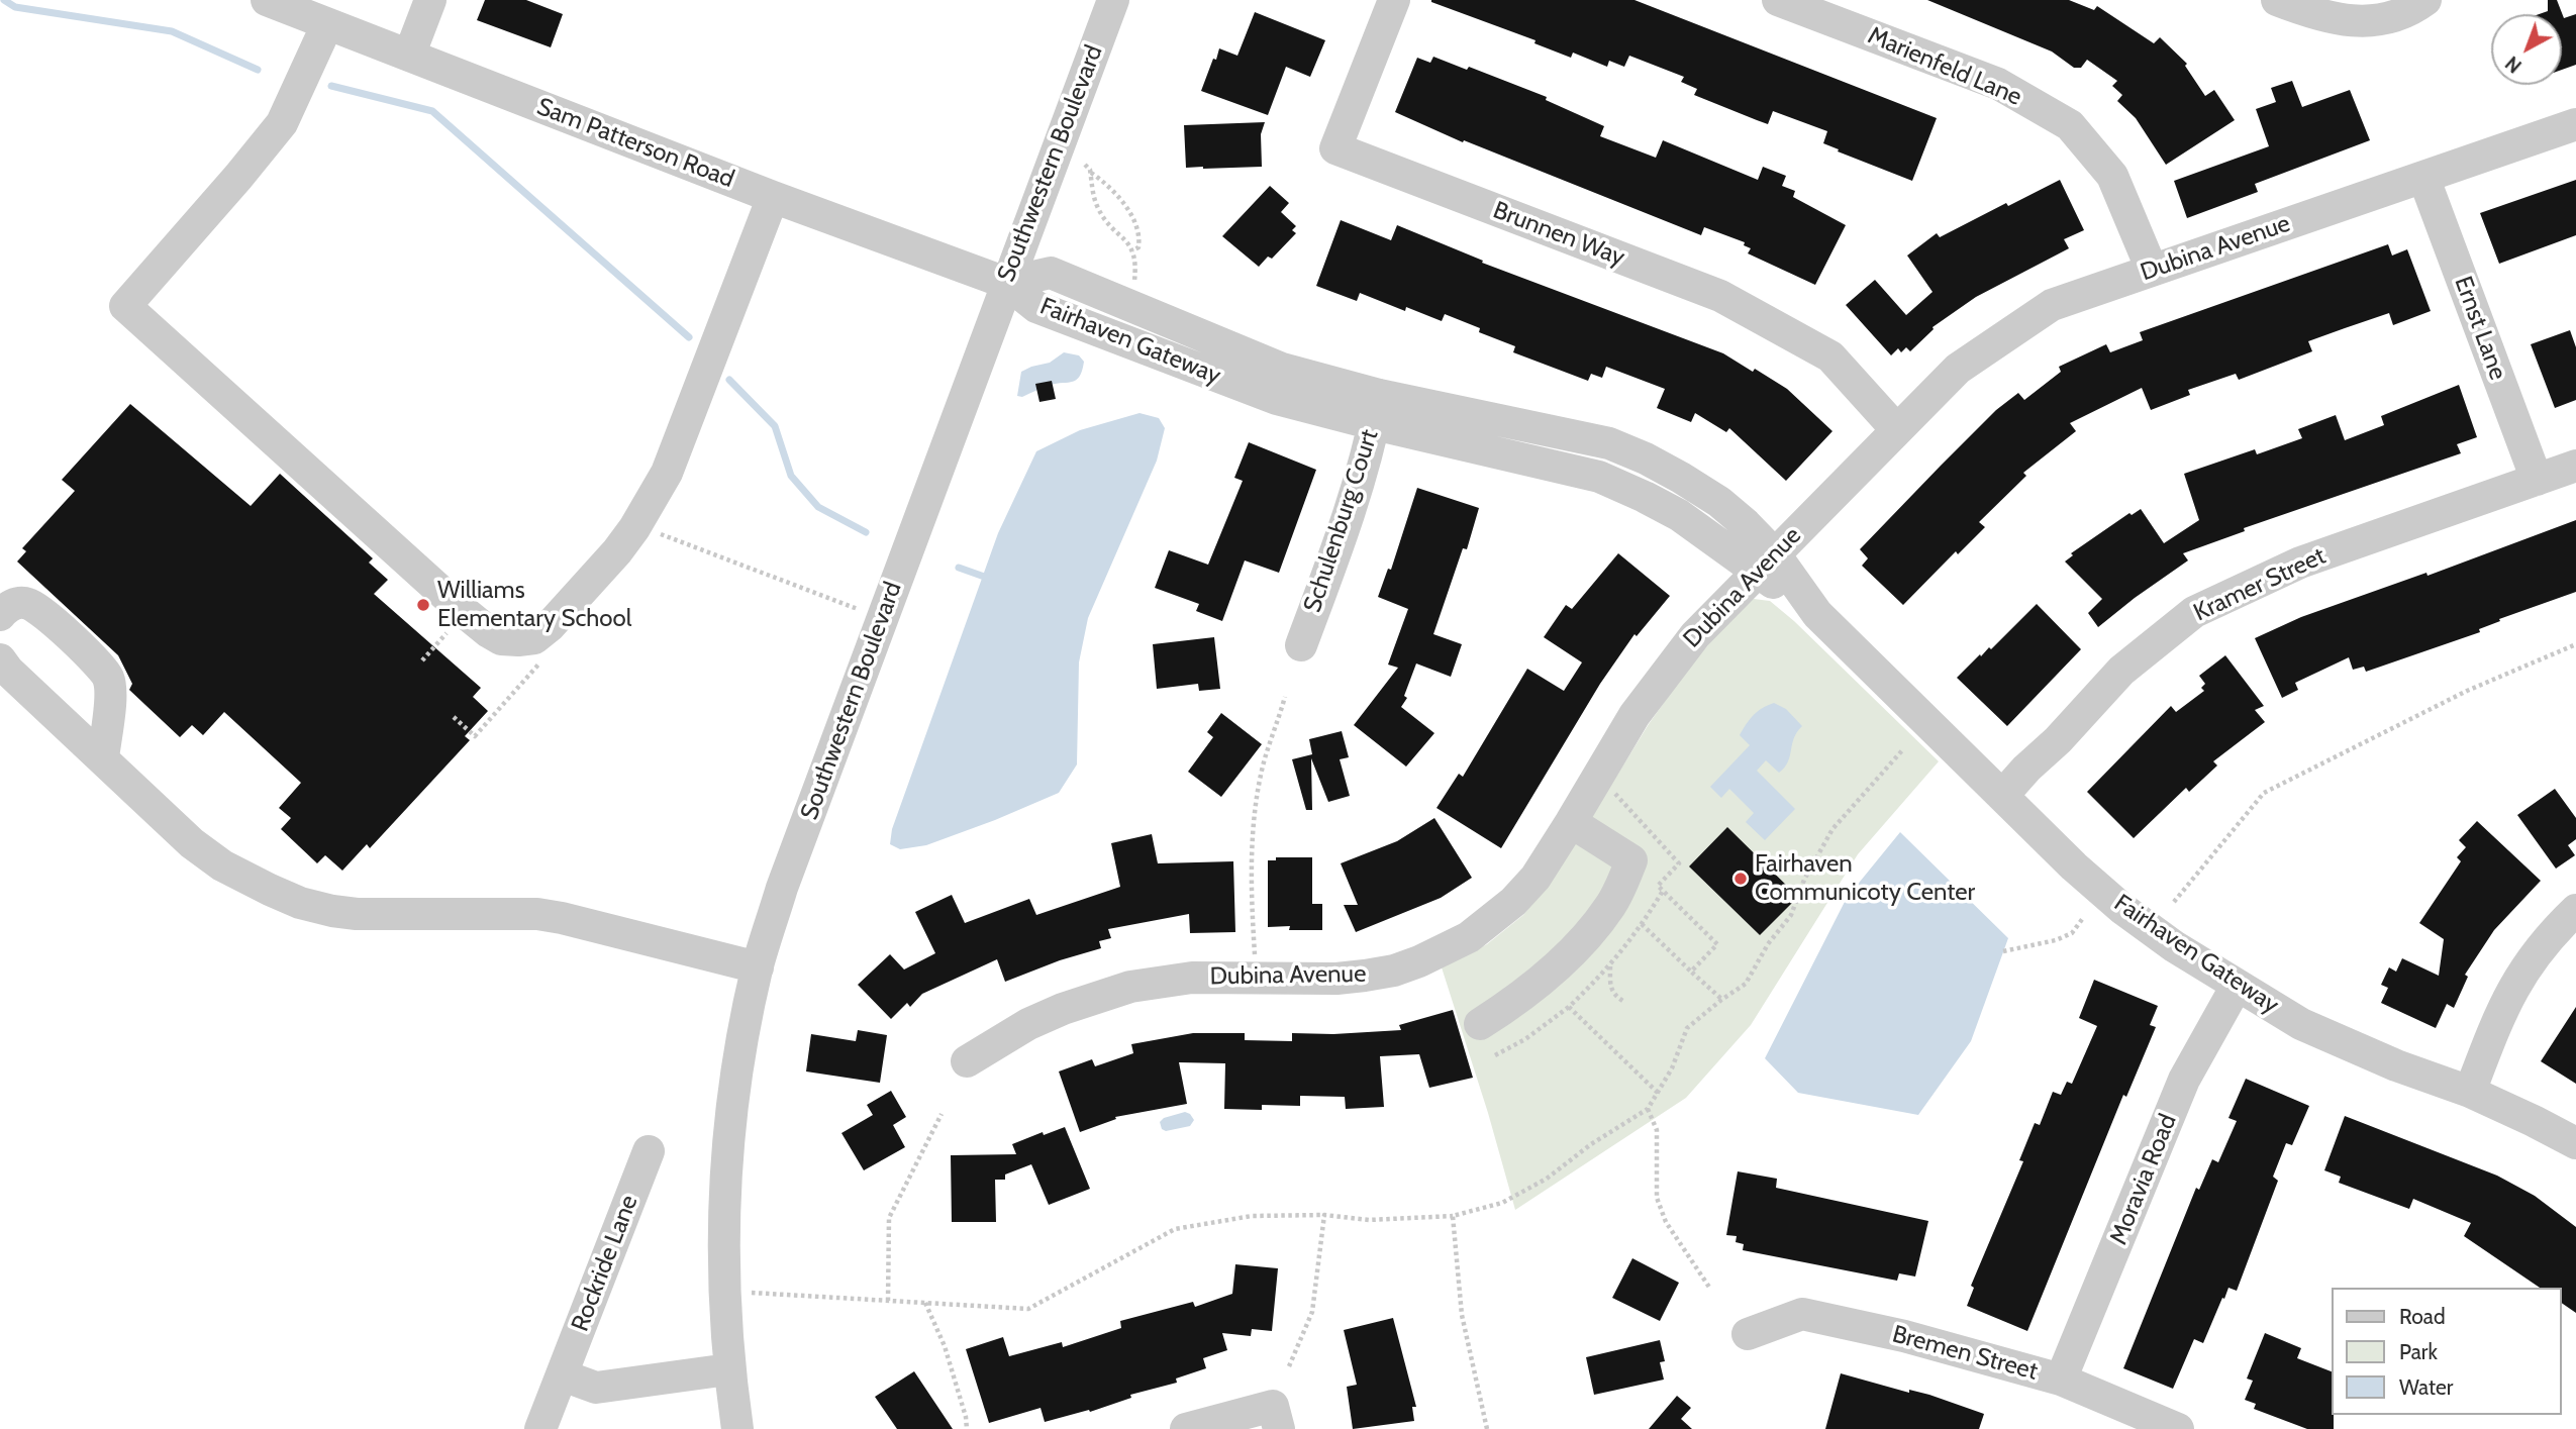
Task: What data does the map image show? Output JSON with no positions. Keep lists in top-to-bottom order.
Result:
{
  "streets": {
    "street": [
      "Marienfeld Lane",
      "Sam Patterson Road",
      "Southwestern Boulevard",
      "Brunnen Way",
      "Dubina Avenue",
      "Ernst Lane",
      "Fairhaven Gateway",
      "Schulenburg Court",
      "Kramer Street",
      "Moravia Road",
      "Rockride Lane",
      "Bremen Street"
    ]
  },
  "crossings": [
    ["Marienfeld Lane", "Dubina Avenue"],
    ["Sam Patterson Road", "Southwestern Boulevard"],
    ["Sam Patterson Road", "Fairhaven Gateway"],
    ["Southwestern Boulevard", "Fairhaven Gateway"],
    ["Brunnen Way", "Dubina Avenue"],
    ["Dubina Avenue", "Ernst Lane"],
    ["Dubina Avenue", "Fairhaven Gateway"],
    ["Ernst Lane", "Kramer Street"],
    ["Fairhaven Gateway", "Schulenburg Court"],
    ["Fairhaven Gateway", "Kramer Street"],
    ["Fairhaven Gateway", "Moravia Road"],
    ["Moravia Road", "Bremen Street"]
  ],
  "places": ["Williams Elementary School", "Fairhaven Communicoty Center"],
  "legend": ["Road", "Park", "Water"],
  "north": "bottom left"
}
